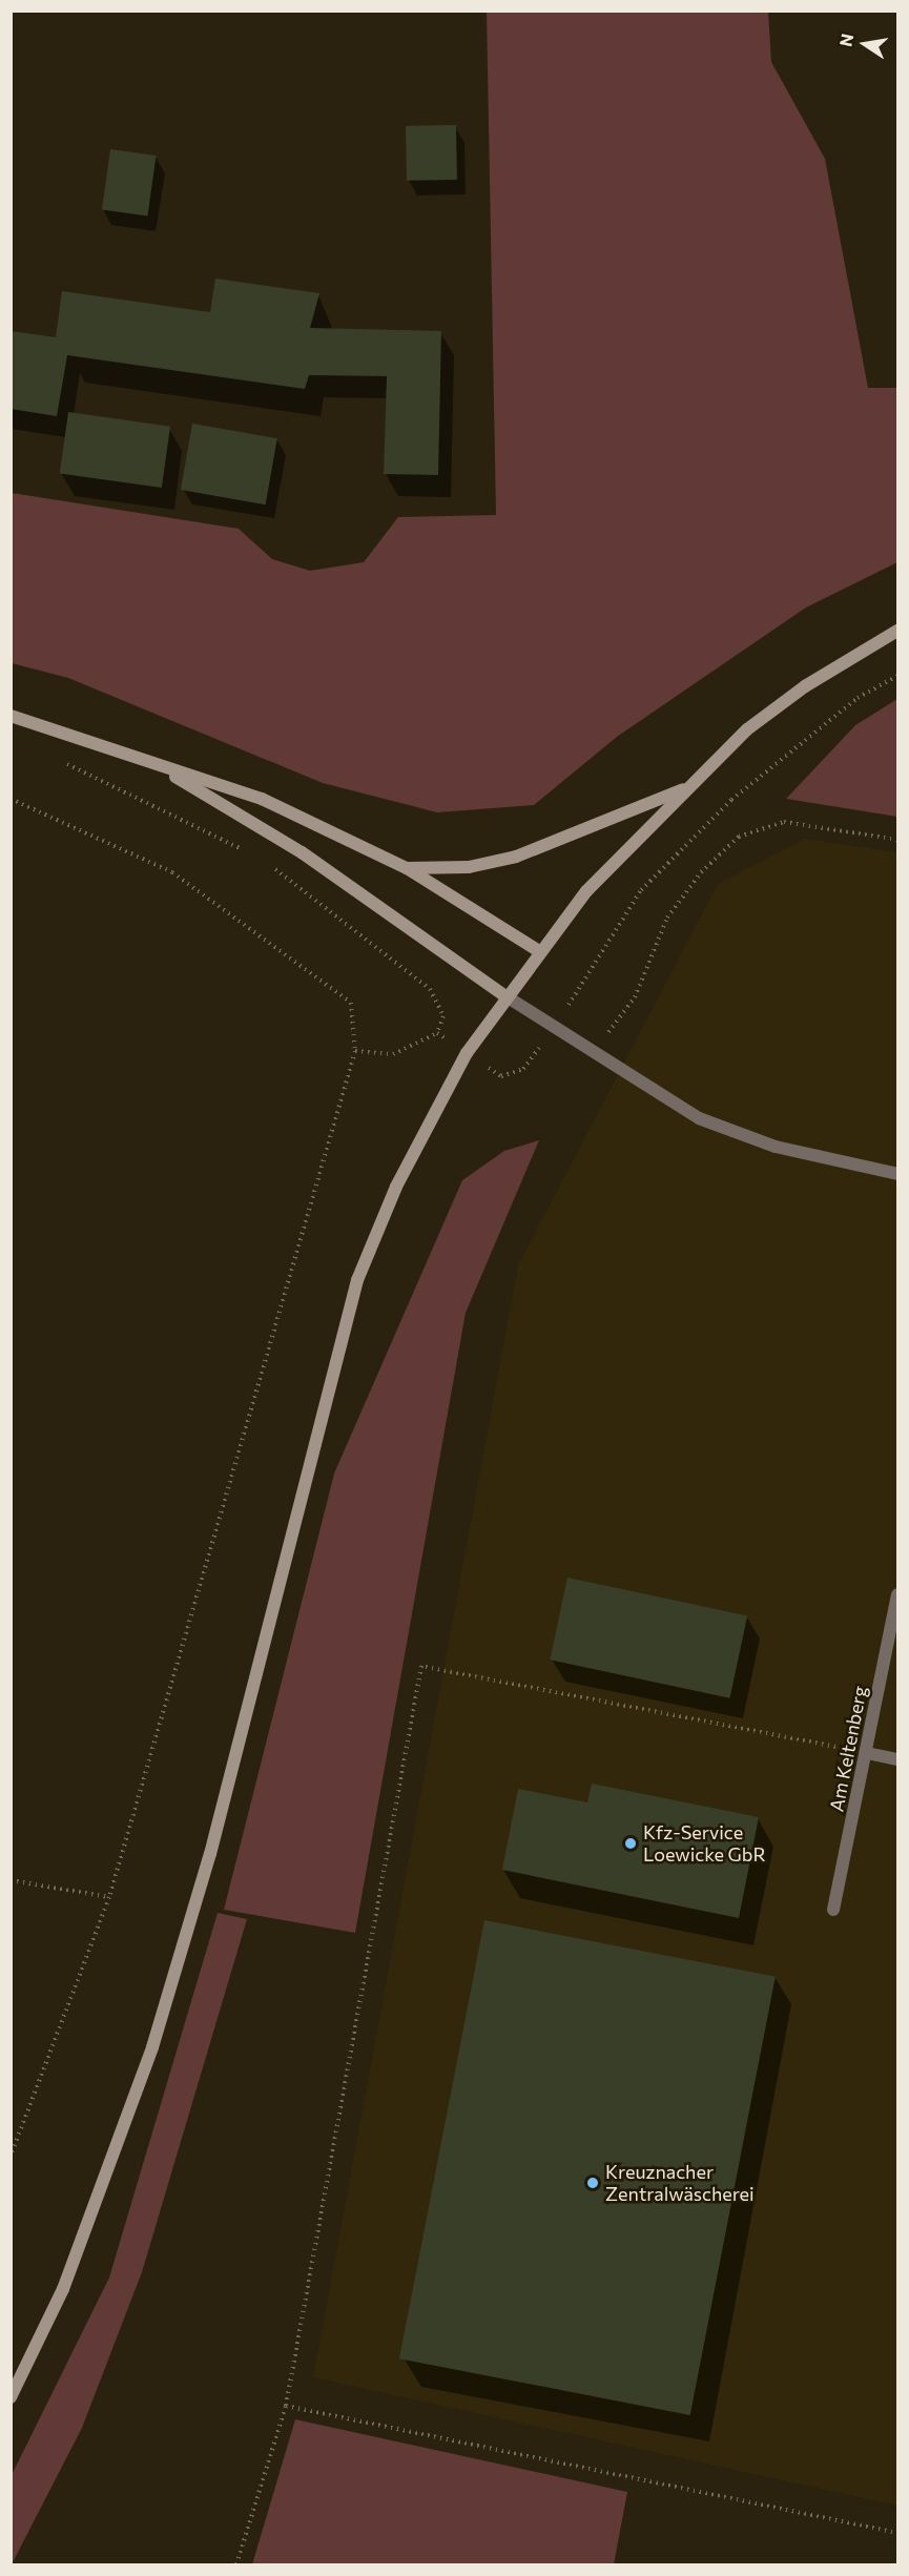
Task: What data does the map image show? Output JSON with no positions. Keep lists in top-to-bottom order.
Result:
{
  "streets": {
    "street": ["Am Keltenberg"]
  },
  "places": ["Kfz-Service Loewicke GbR", "Kreuznacher Zentralwäscherei"],
  "north": "left"
}
